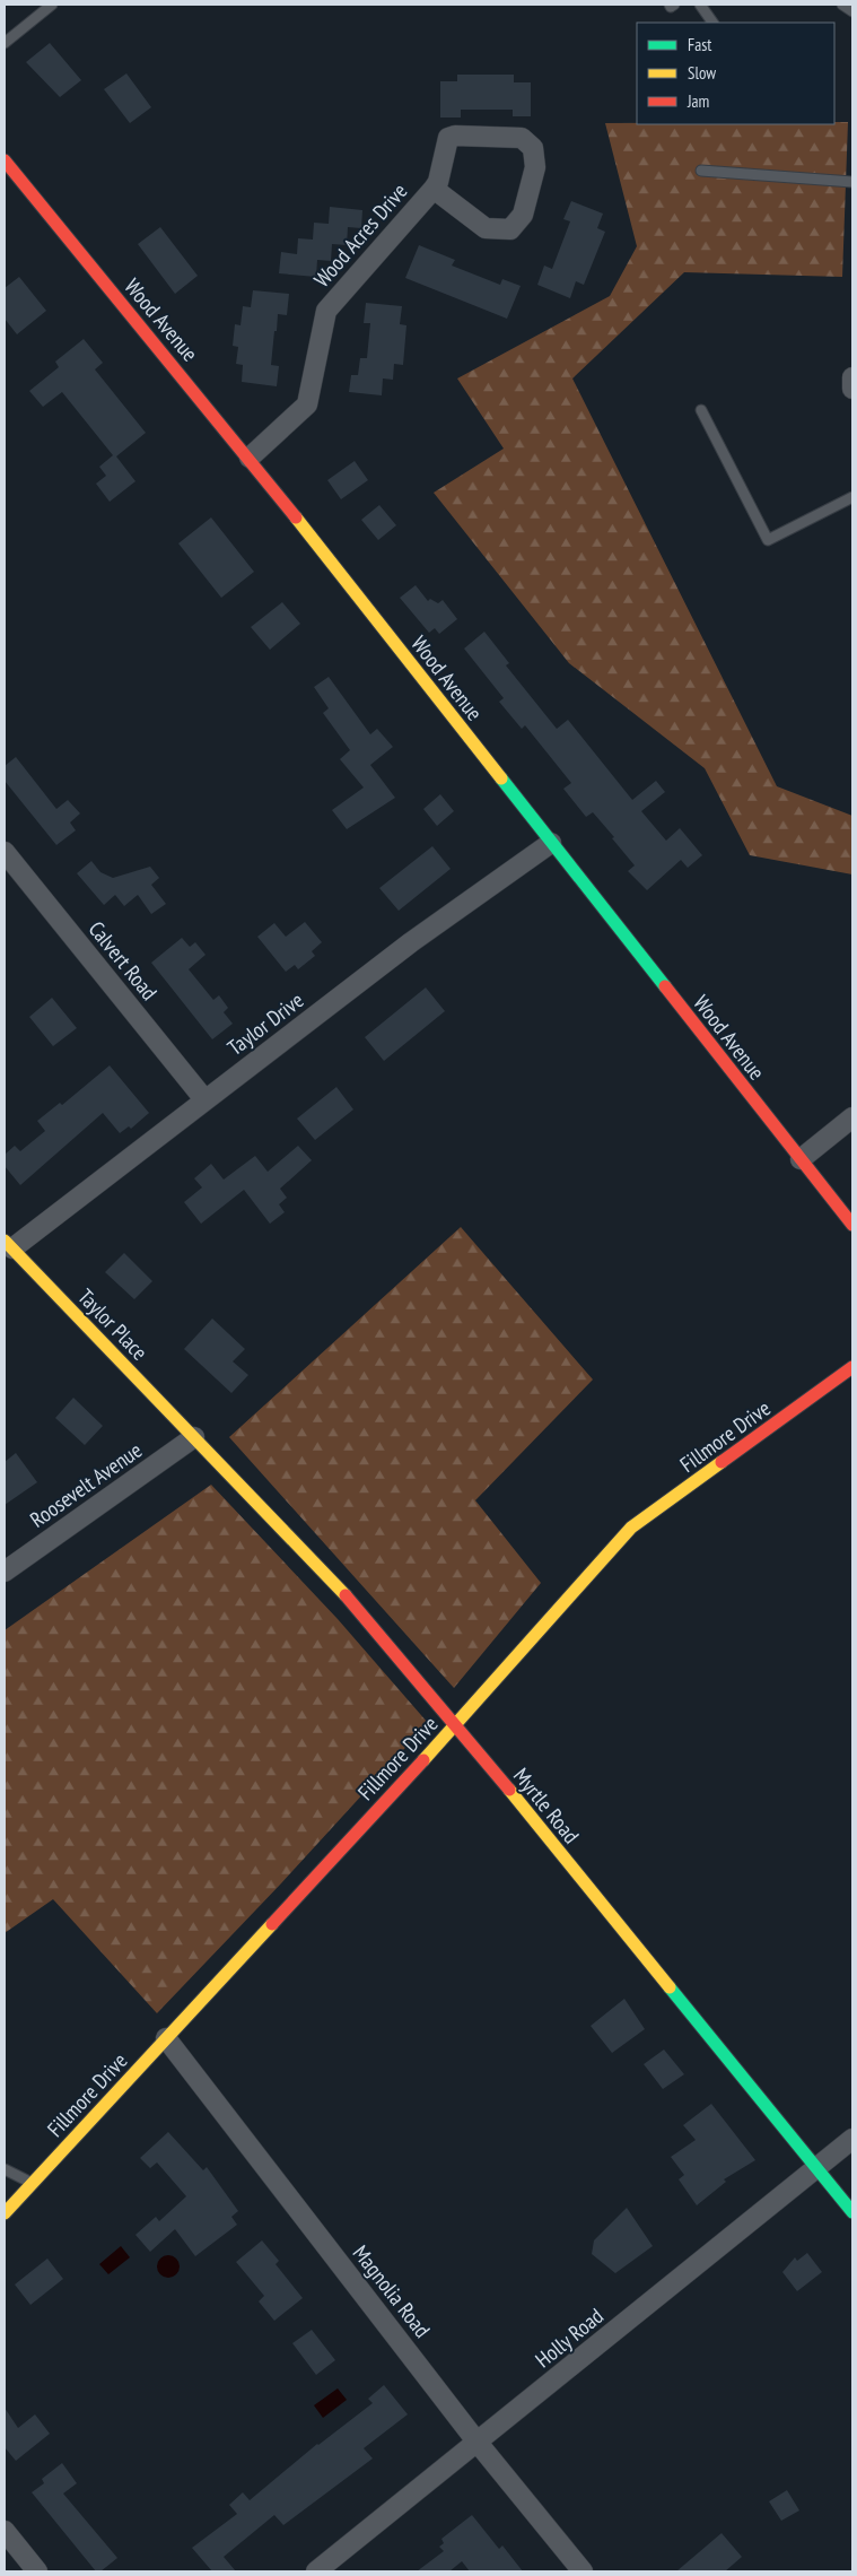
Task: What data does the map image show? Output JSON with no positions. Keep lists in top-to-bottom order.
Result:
{
  "streets": {
    "street": [
      "Wood Acres Drive",
      "Wood Avenue",
      "Calvert Road",
      "Taylor Drive",
      "Taylor Place",
      "Fillmore Drive",
      "Roosevelt Avenue",
      "Myrtle Road",
      "Magnolia Road",
      "Holly Road"
    ]
  },
  "crossings": [
    ["Wood Acres Drive", "Wood Avenue"],
    ["Wood Avenue", "Taylor Drive"],
    ["Calvert Road", "Taylor Drive"],
    ["Taylor Drive", "Taylor Place"],
    ["Taylor Place", "Roosevelt Avenue"],
    ["Taylor Place", "Myrtle Road"],
    ["Fillmore Drive", "Myrtle Road"],
    ["Fillmore Drive", "Magnolia Road"],
    ["Roosevelt Avenue", "Myrtle Road"],
    ["Myrtle Road", "Holly Road"],
    ["Magnolia Road", "Holly Road"]
  ],
  "legend": ["Fast", "Slow", "Jam"]
}
